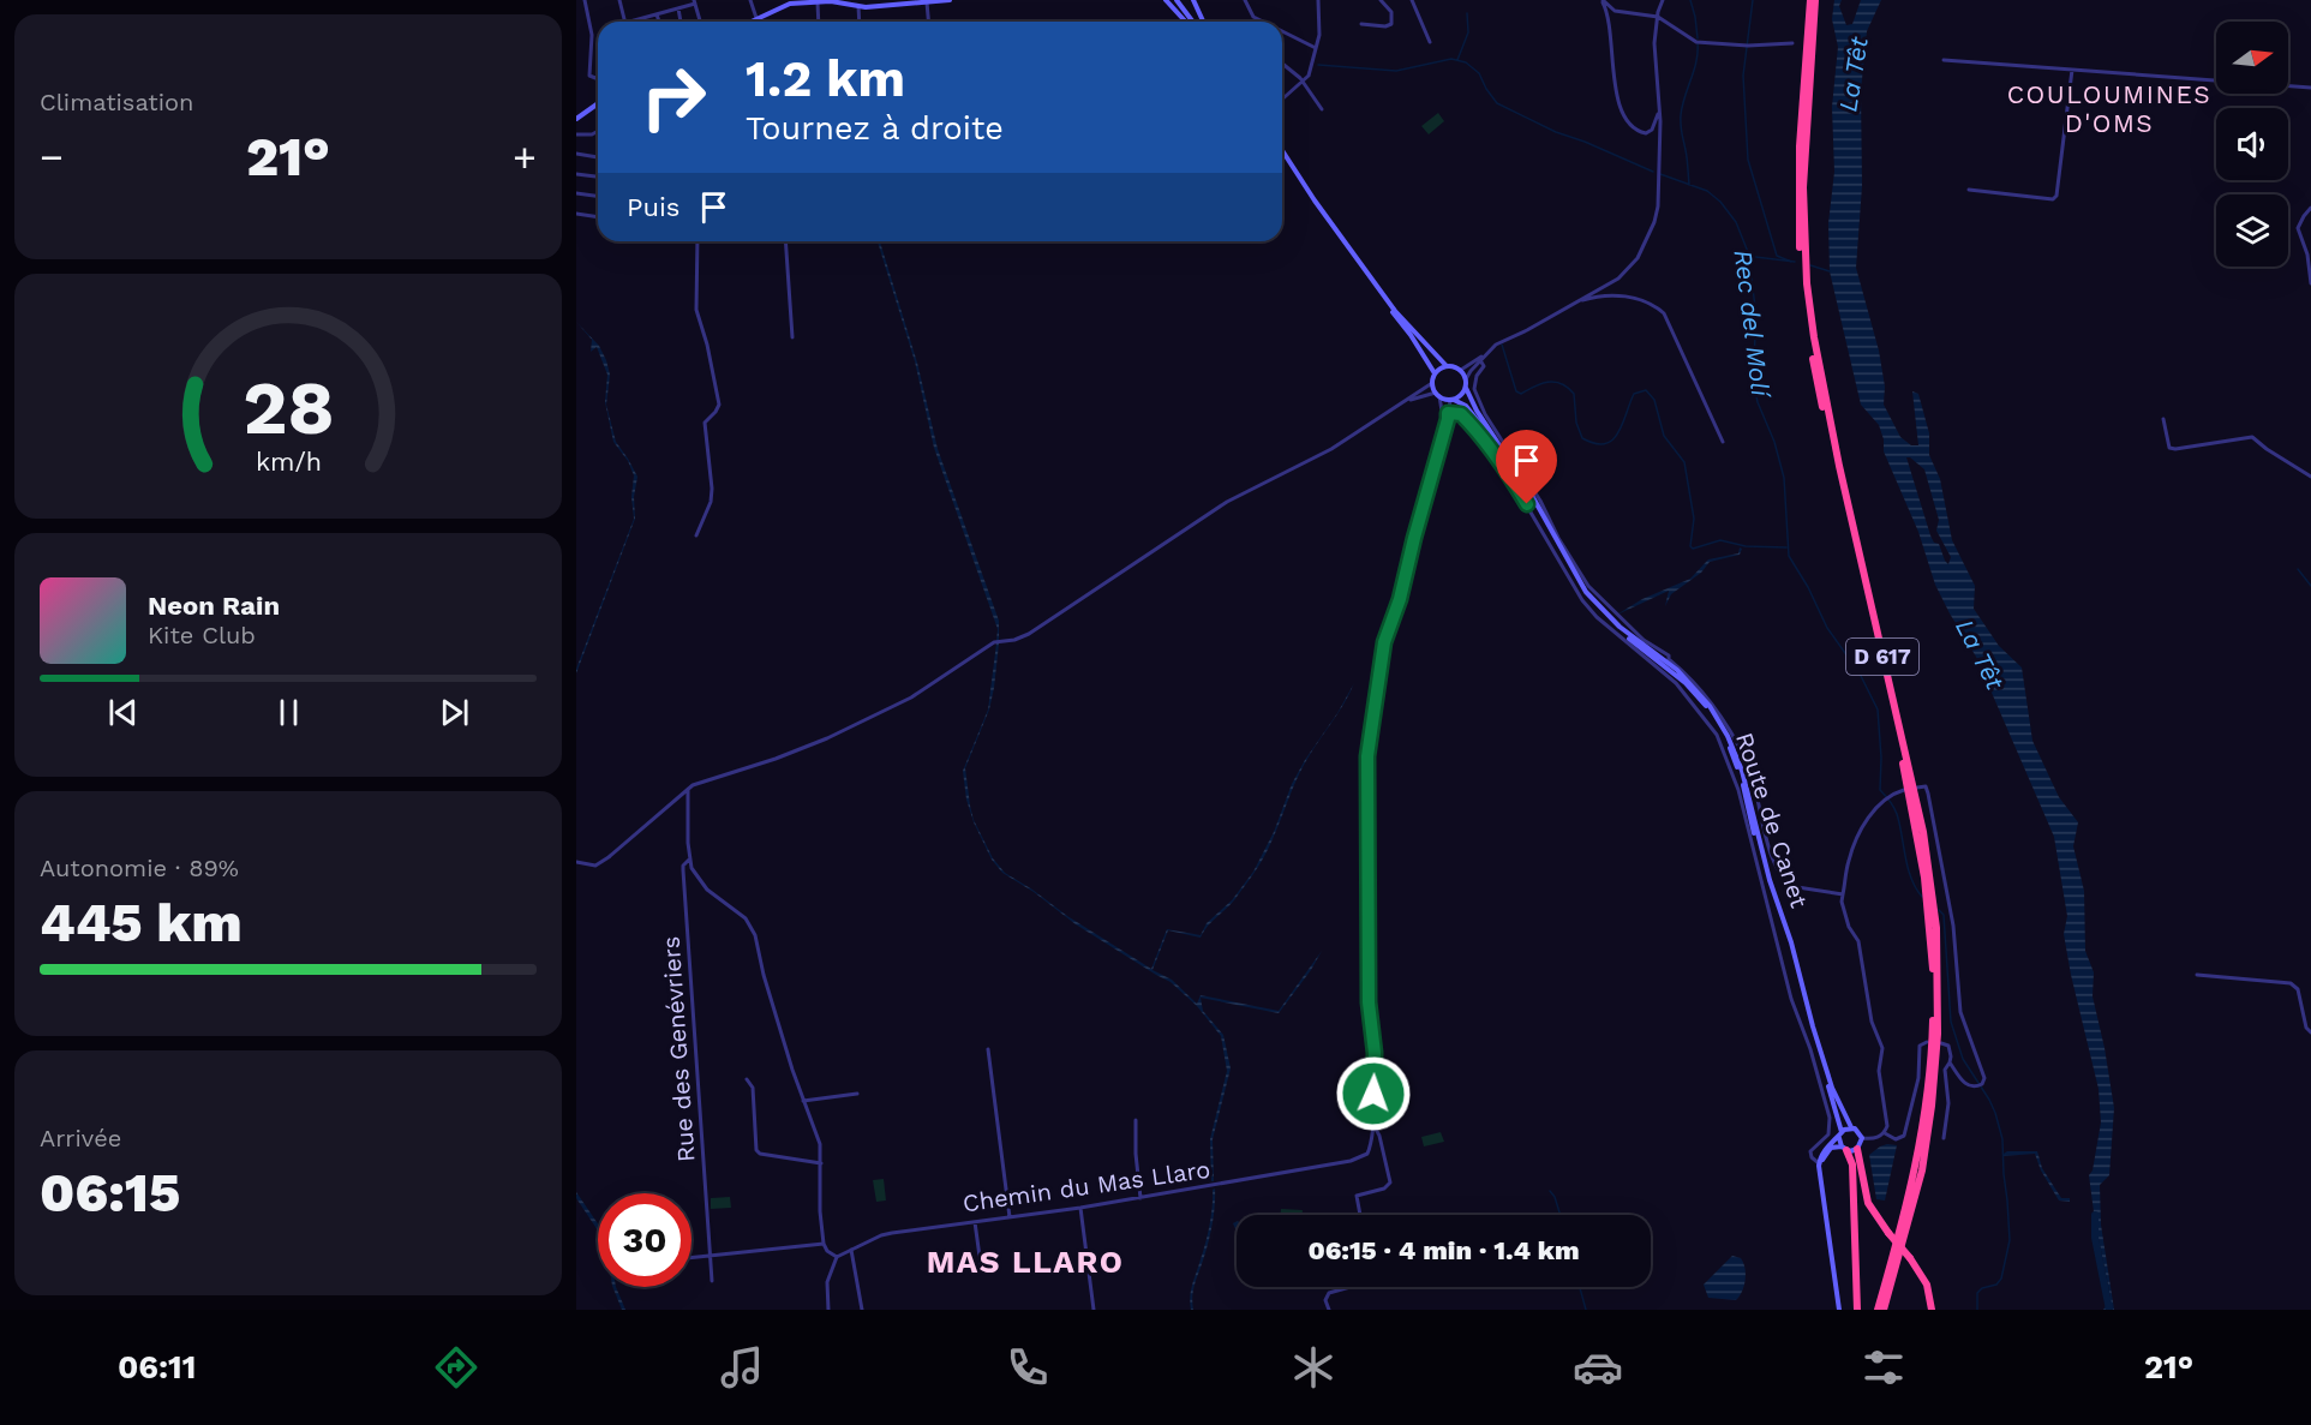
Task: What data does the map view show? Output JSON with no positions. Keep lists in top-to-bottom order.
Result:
{
  "streets": {
    "highway": ["D 617"],
    "main road": ["Route de Canet"],
    "street": ["Rue des Genévriers", "Chemin du Mas Llaro"]
  },
  "districts": ["COULOUMINES D'OMS", "MAS LLARO"],
  "water": ["La Têt", "Rec del Molí"],
  "north": "right",
  "page": {
    "tile": [
      "Climatisation",
      ["Autonomie · 89%", "445 km"],
      ["Arrivée", "06:15"]
    ],
    "turn": ["1.2 km", "Tournez à droite"],
    "heat": ["−", "21°", "+"],
    "then": "Puis",
    "song": ["Neon Rain", "Kite Club"],
    "limit": "30",
    "trip": "06:15 · 4 min · 1.4 km",
    "tabs": ["06:11", "21°"],
    "gauge": ["28", "km/h"]
  }
}
